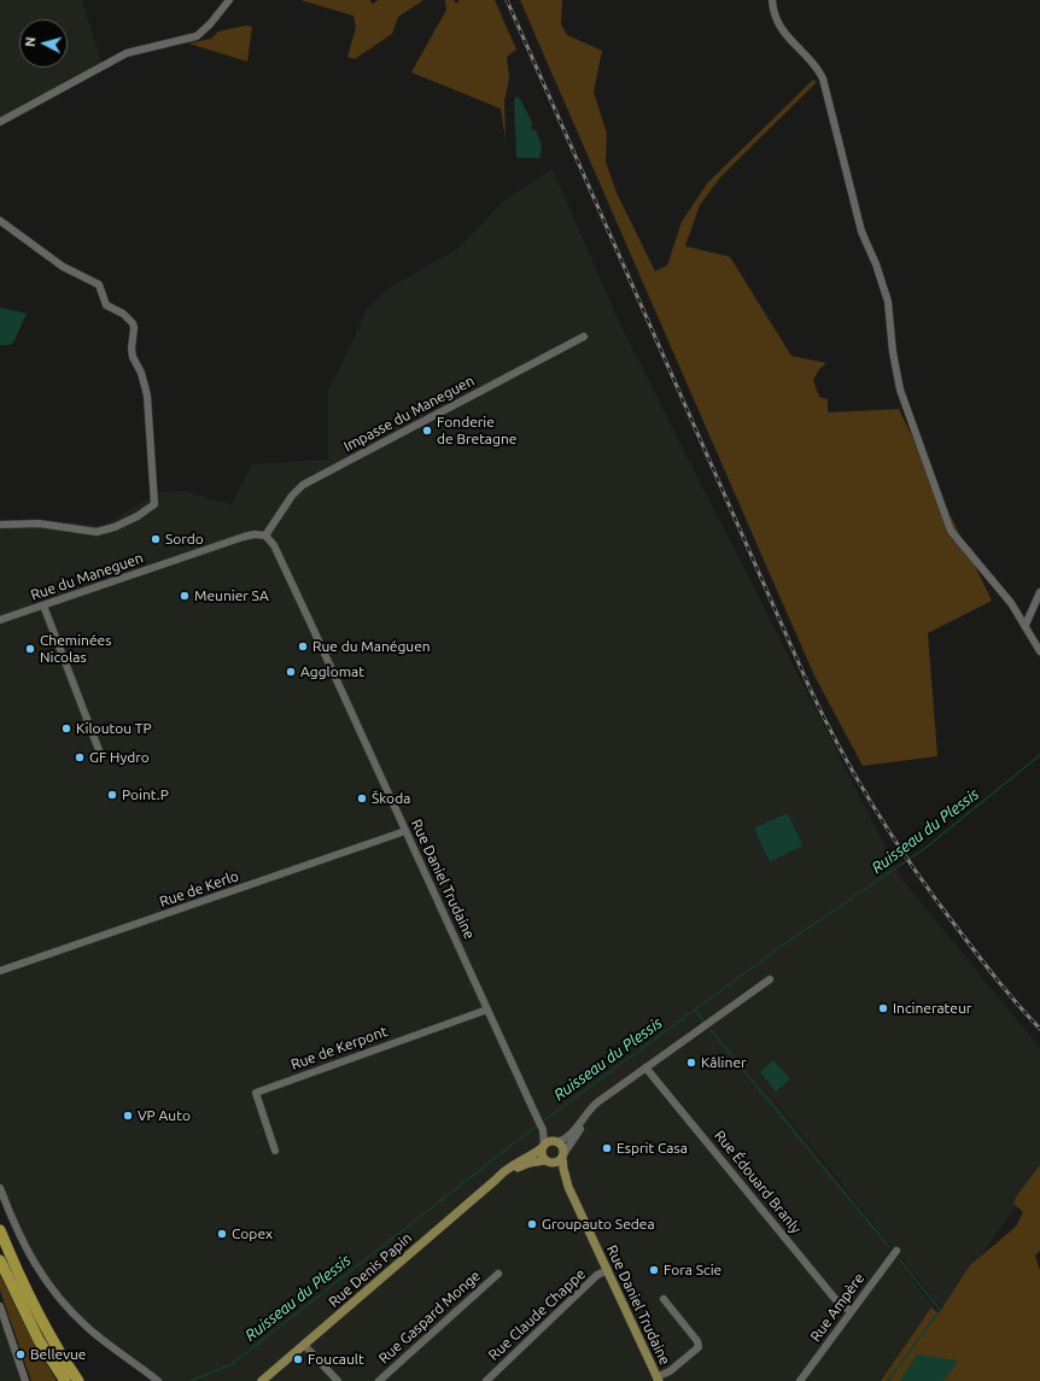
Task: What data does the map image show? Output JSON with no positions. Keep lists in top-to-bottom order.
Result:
{
  "streets": {
    "main road": ["Rue Daniel Trudaine", "Rue Denis Papin"],
    "street": [
      "Impasse du Maneguen",
      "Rue du Maneguen",
      "Rue de Kerlo",
      "Rue de Kerpont",
      "Rue Édouard Branly",
      "Rue Ampère",
      "Rue Claude Chappe",
      "Rue Gaspard Monge"
    ]
  },
  "crossings": [
    ["Impasse du Maneguen", "Rue du Maneguen"],
    ["Impasse du Maneguen", "Rue Daniel Trudaine"],
    ["Rue du Maneguen", "Rue Daniel Trudaine"],
    ["Rue Daniel Trudaine", "Rue de Kerlo"],
    ["Rue Daniel Trudaine", "Rue de Kerpont"],
    ["Rue Daniel Trudaine", "Rue Denis Papin"],
    ["Rue Daniel Trudaine", "Rue Claude Chappe"],
    ["Rue Édouard Branly", "Rue Ampère"]
  ],
  "water": ["Ruisseau du Plessis"],
  "places": [
    "Fonderie de Bretagne",
    "Sordo",
    "Meunier SA",
    "Rue du Manéguen",
    "Cheminées Nicolas",
    "Agglomat",
    "Kiloutou TP",
    "GF Hydro",
    "Point.P",
    "Škoda",
    "Incinerateur",
    "Kâliner",
    "VP Auto",
    "Esprit Casa",
    "Groupauto Sedea",
    "Copex",
    "Fora Scie",
    "Bellevue",
    "Foucault"
  ],
  "north": "left"
}
